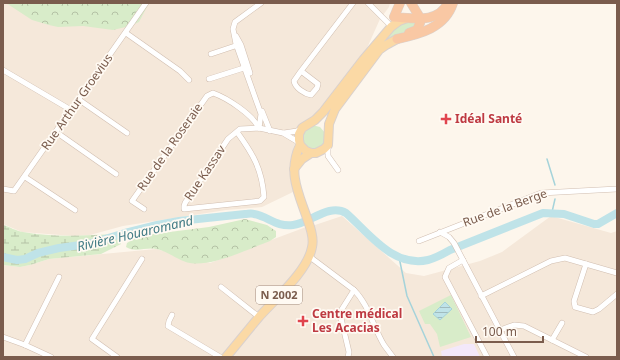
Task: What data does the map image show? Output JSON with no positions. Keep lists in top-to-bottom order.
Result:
{
  "streets": {
    "main road": ["N 2002"],
    "street": [
      "Rue Arthur Groevius",
      "Rue de la Roseraie",
      "Rue Kassav",
      "Rue de la Berge"
    ]
  },
  "water": ["Rivière Houaromand"],
  "places": {
    "health": ["Idéal Santé", "Centre médical Les Acacias"]
  },
  "scale_bar": "100 m"
}
